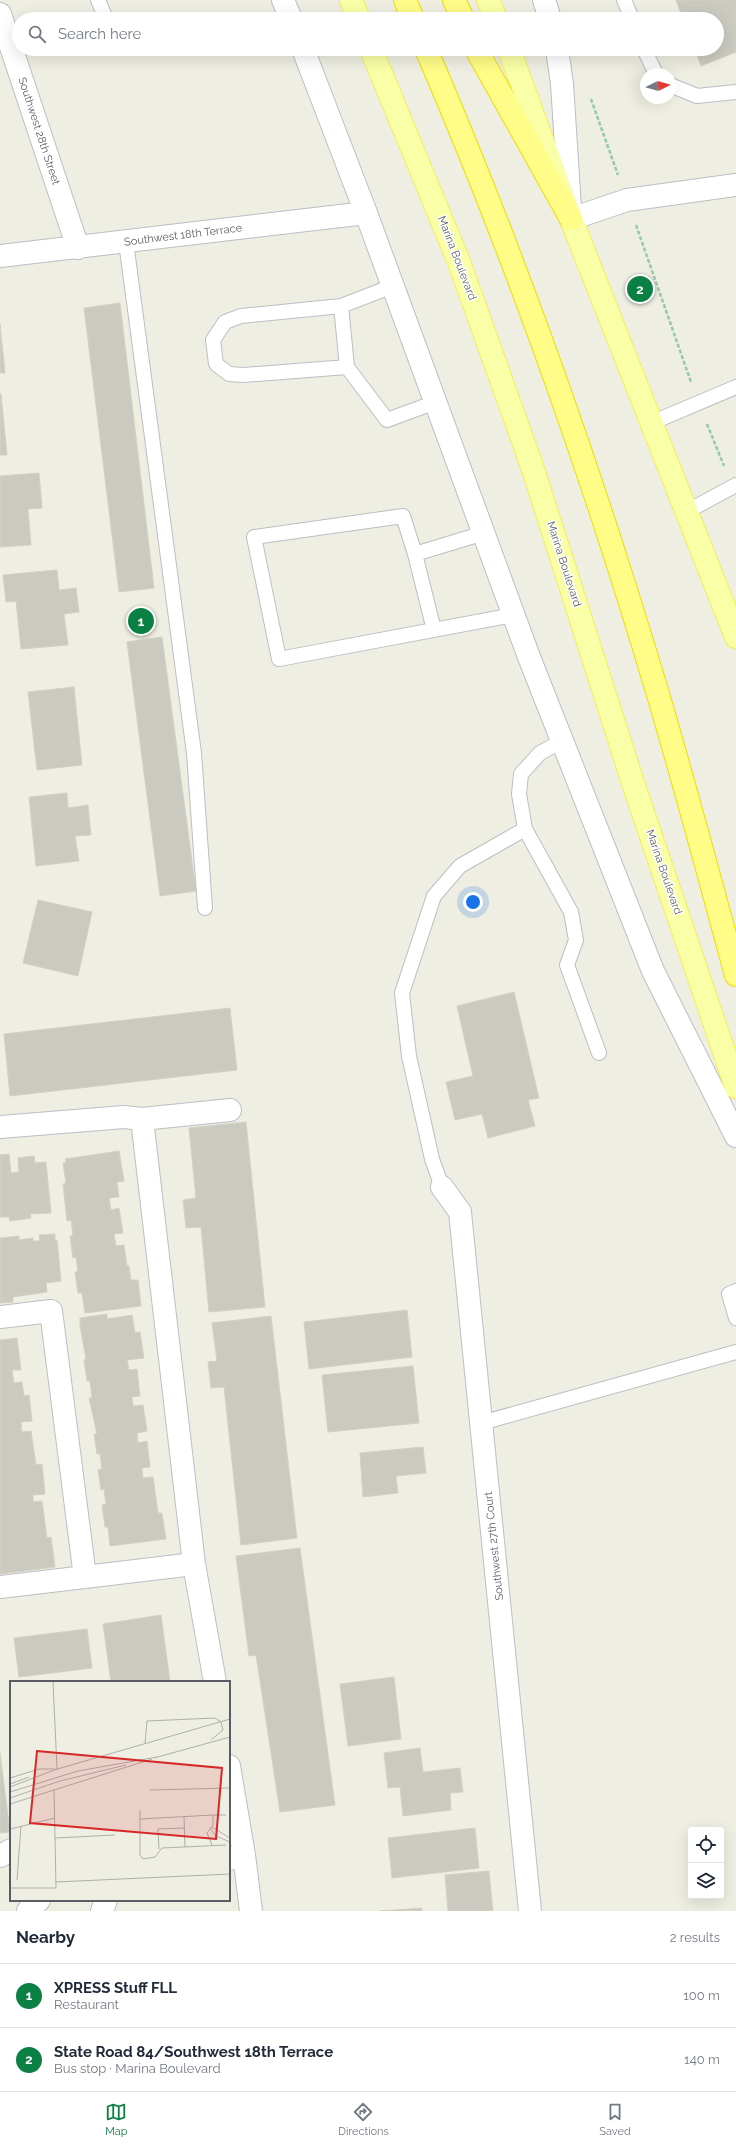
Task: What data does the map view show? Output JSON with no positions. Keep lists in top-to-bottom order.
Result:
{
  "streets": {
    "main road": ["Marina Boulevard"],
    "street": ["Southwest 28th Street", "Southwest 18th Terrace", "Southwest 27th Court"]
  },
  "crossings": [
    ["Southwest 28th Street", "Southwest 18th Terrace"]
  ],
  "north": "right",
  "page": {
    "search": "Search here",
    "pins": ["2", "1"],
    "heading": ["Nearby", "2 results"],
    "list": [
      {
        "mark": "1",
        "name": "XPRESS Stuff FLL",
        "note": "Restaurant",
        "value": "100 m"
      },
      {
        "mark": "2",
        "name": "State Road 84/Southwest 18th Terrace",
        "note": "Bus stop · Marina Boulevard",
        "value": "140 m"
      }
    ],
    "nav": ["Map", "Directions", "Saved"]
  }
}
